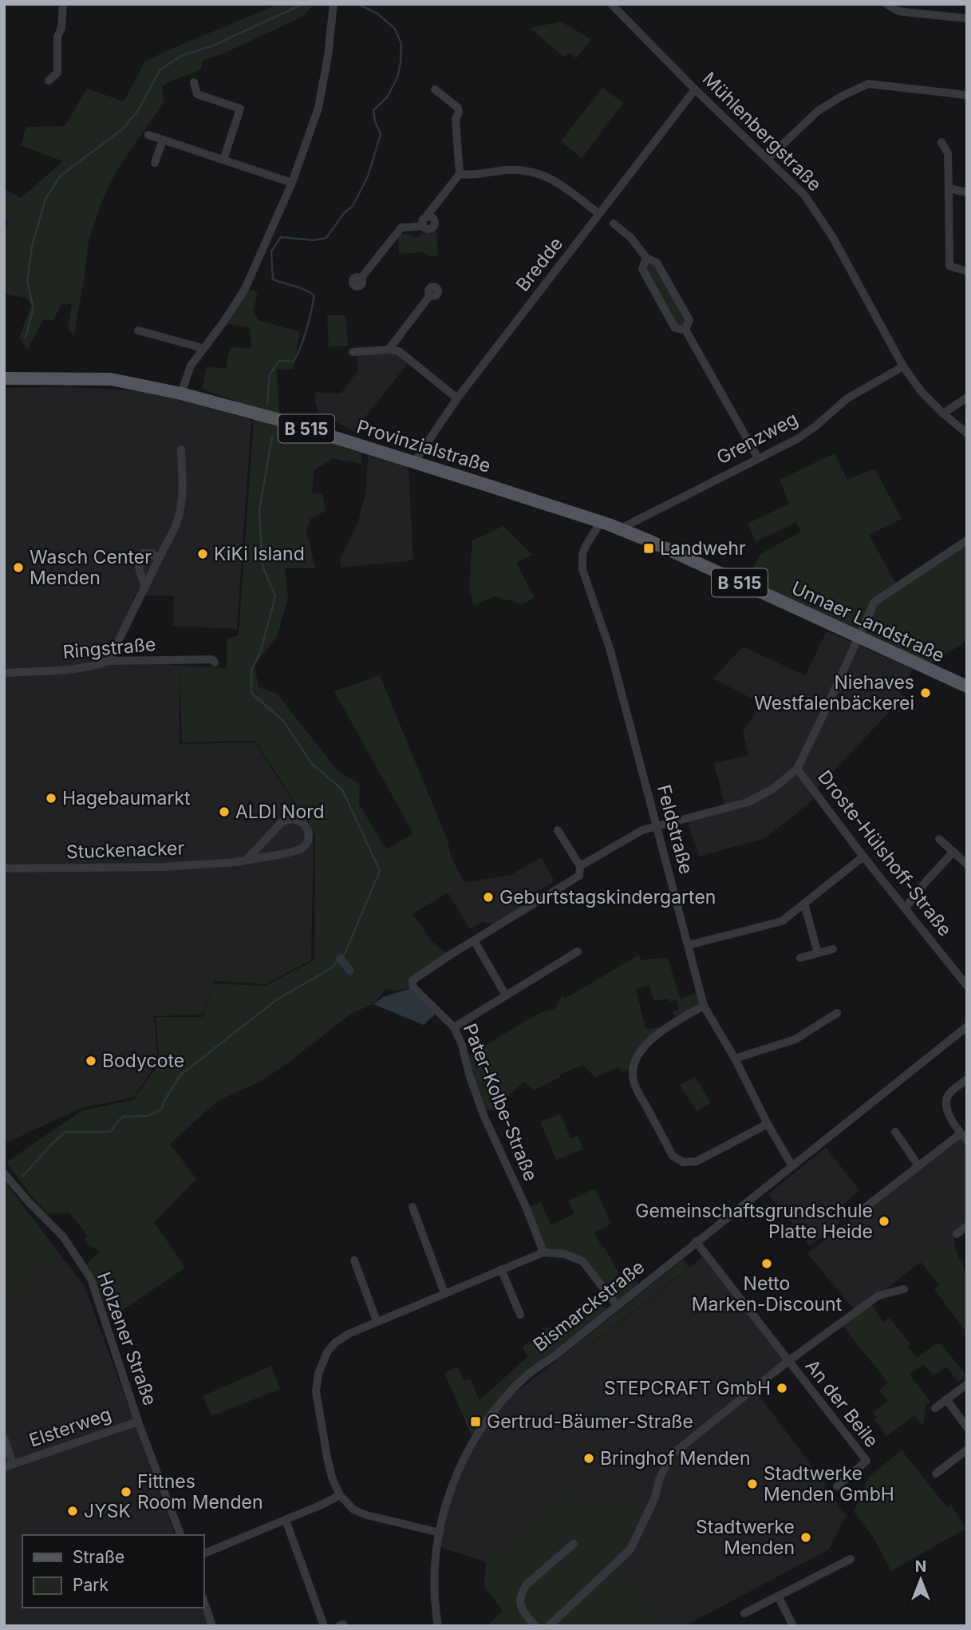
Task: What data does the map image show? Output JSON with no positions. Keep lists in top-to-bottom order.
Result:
{
  "streets": {
    "main road": ["B 515", "Provinzialstraße", "Unnaer Landstraße"],
    "street": [
      "Mühlenbergstraße",
      "Bredde",
      "Grenzweg",
      "Ringstraße",
      "Feldstraße",
      "Stuckenacker",
      "Droste-Hülshoff-Straße",
      "Pater-Kolbe-Straße",
      "Bismarckstraße",
      "Holzener Straße",
      "An der Beile",
      "Elsterweg"
    ]
  },
  "crossings": [
    ["Mühlenbergstraße", "Bredde"],
    ["Mühlenbergstraße", "Grenzweg"],
    ["Bredde", "Provinzialstraße"],
    ["Grenzweg", "Unnaer Landstraße"],
    ["Provinzialstraße", "Unnaer Landstraße"],
    ["Provinzialstraße", "Feldstraße"],
    ["Unnaer Landstraße", "Feldstraße"],
    ["Unnaer Landstraße", "Pater-Kolbe-Straße"],
    ["Feldstraße", "Pater-Kolbe-Straße"],
    ["Feldstraße", "Bismarckstraße"],
    ["Droste-Hülshoff-Straße", "Pater-Kolbe-Straße"],
    ["Holzener Straße", "Elsterweg"]
  ],
  "places": {
    "transit": ["Landwehr", "Gertrud-Bäumer-Straße"],
    "other": [
      "KiKi Island",
      "Wasch Center Menden",
      "Niehaves Westfalenbäckerei",
      "Hagebaumarkt",
      "ALDI Nord",
      "Geburtstagskindergarten",
      "Bodycote",
      "Gemeinschaftsgrundschule Platte Heide",
      "Netto Marken-Discount",
      "STEPCRAFT GmbH",
      "Bringhof Menden",
      "Stadtwerke Menden GmbH",
      "Fittnes Room Menden",
      "JYSK",
      "Stadtwerke Menden"
    ]
  },
  "legend": ["Straße", "Park"],
  "north": "top"
}
